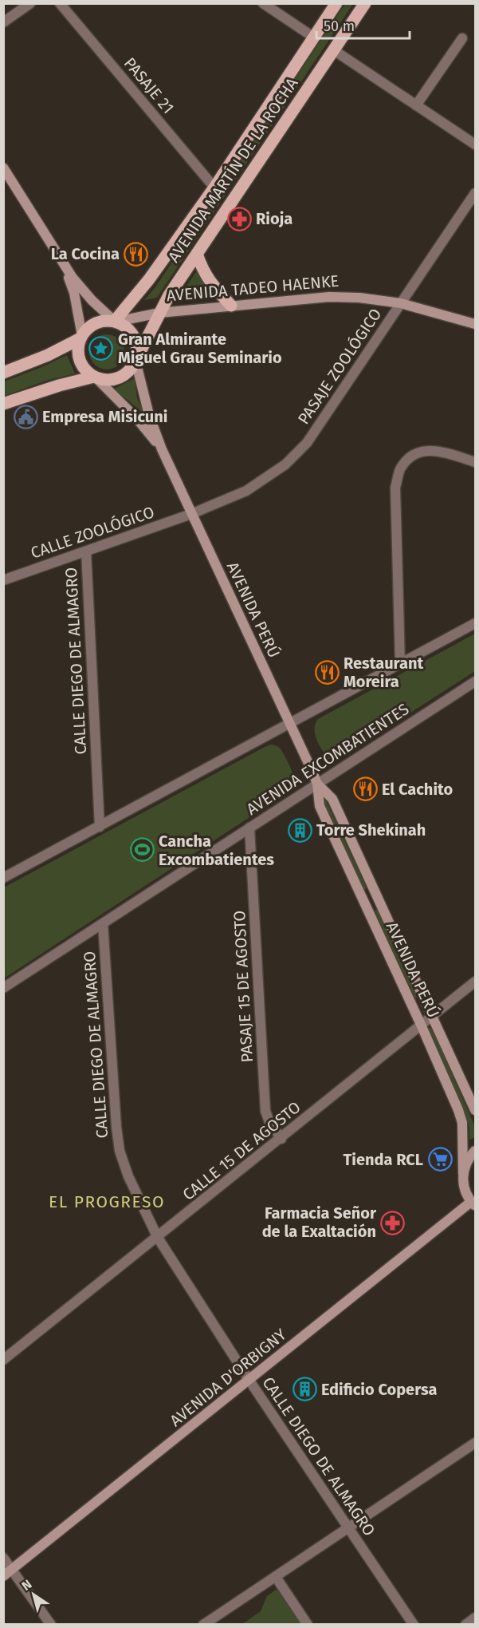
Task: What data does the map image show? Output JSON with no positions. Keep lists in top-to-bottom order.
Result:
{
  "streets": {
    "main road": [
      "AVENIDA MARTÍN DE LA ROCHA",
      "AVENIDA TADEO HAENKE",
      "AVENIDA PERÚ",
      "AVENIDA D'ORBIGNY"
    ],
    "street": [
      "PASAJE 21",
      "PASAJE ZOOLÓGICO",
      "CALLE ZOOLÓGICO",
      "CALLE DIEGO DE ALMAGRO",
      "AVENIDA EXCOMBATIENTES",
      "PASAJE 15 DE AGOSTO",
      "CALLE 15 DE AGOSTO"
    ]
  },
  "crossings": [
    ["PASAJE 21", "AVENIDA MARTÍN DE LA ROCHA"],
    ["AVENIDA MARTÍN DE LA ROCHA", "AVENIDA TADEO HAENKE"],
    ["AVENIDA MARTÍN DE LA ROCHA", "AVENIDA PERÚ"],
    ["AVENIDA TADEO HAENKE", "PASAJE ZOOLÓGICO"],
    ["AVENIDA TADEO HAENKE", "AVENIDA PERÚ"],
    ["PASAJE ZOOLÓGICO", "CALLE ZOOLÓGICO"],
    ["PASAJE ZOOLÓGICO", "AVENIDA PERÚ"],
    ["CALLE ZOOLÓGICO", "AVENIDA PERÚ"],
    ["CALLE ZOOLÓGICO", "CALLE DIEGO DE ALMAGRO"],
    ["AVENIDA PERÚ", "AVENIDA EXCOMBATIENTES"],
    ["AVENIDA PERÚ", "CALLE 15 DE AGOSTO"],
    ["AVENIDA PERÚ", "AVENIDA D'ORBIGNY"],
    ["CALLE DIEGO DE ALMAGRO", "AVENIDA EXCOMBATIENTES"],
    ["CALLE DIEGO DE ALMAGRO", "CALLE 15 DE AGOSTO"],
    ["CALLE DIEGO DE ALMAGRO", "AVENIDA D'ORBIGNY"],
    ["AVENIDA EXCOMBATIENTES", "PASAJE 15 DE AGOSTO"],
    ["PASAJE 15 DE AGOSTO", "CALLE 15 DE AGOSTO"]
  ],
  "districts": ["EL PROGRESO"],
  "places": {
    "pharmacy": ["Rioja", "Farmacia Señor de la Exaltación"],
    "restaurant": ["La Cocina", "Restaurant Moreira", "El Cachito"],
    "place": ["Gran Almirante Miguel Grau Seminario"],
    "public building": ["Empresa Misicuni"],
    "building": ["Torre Shekinah", "Edificio Copersa"],
    "sports": ["Cancha Excombatientes"],
    "supermarket": ["Tienda RCL"]
  },
  "scale_bar": "50 m",
  "north": "top left"
}
